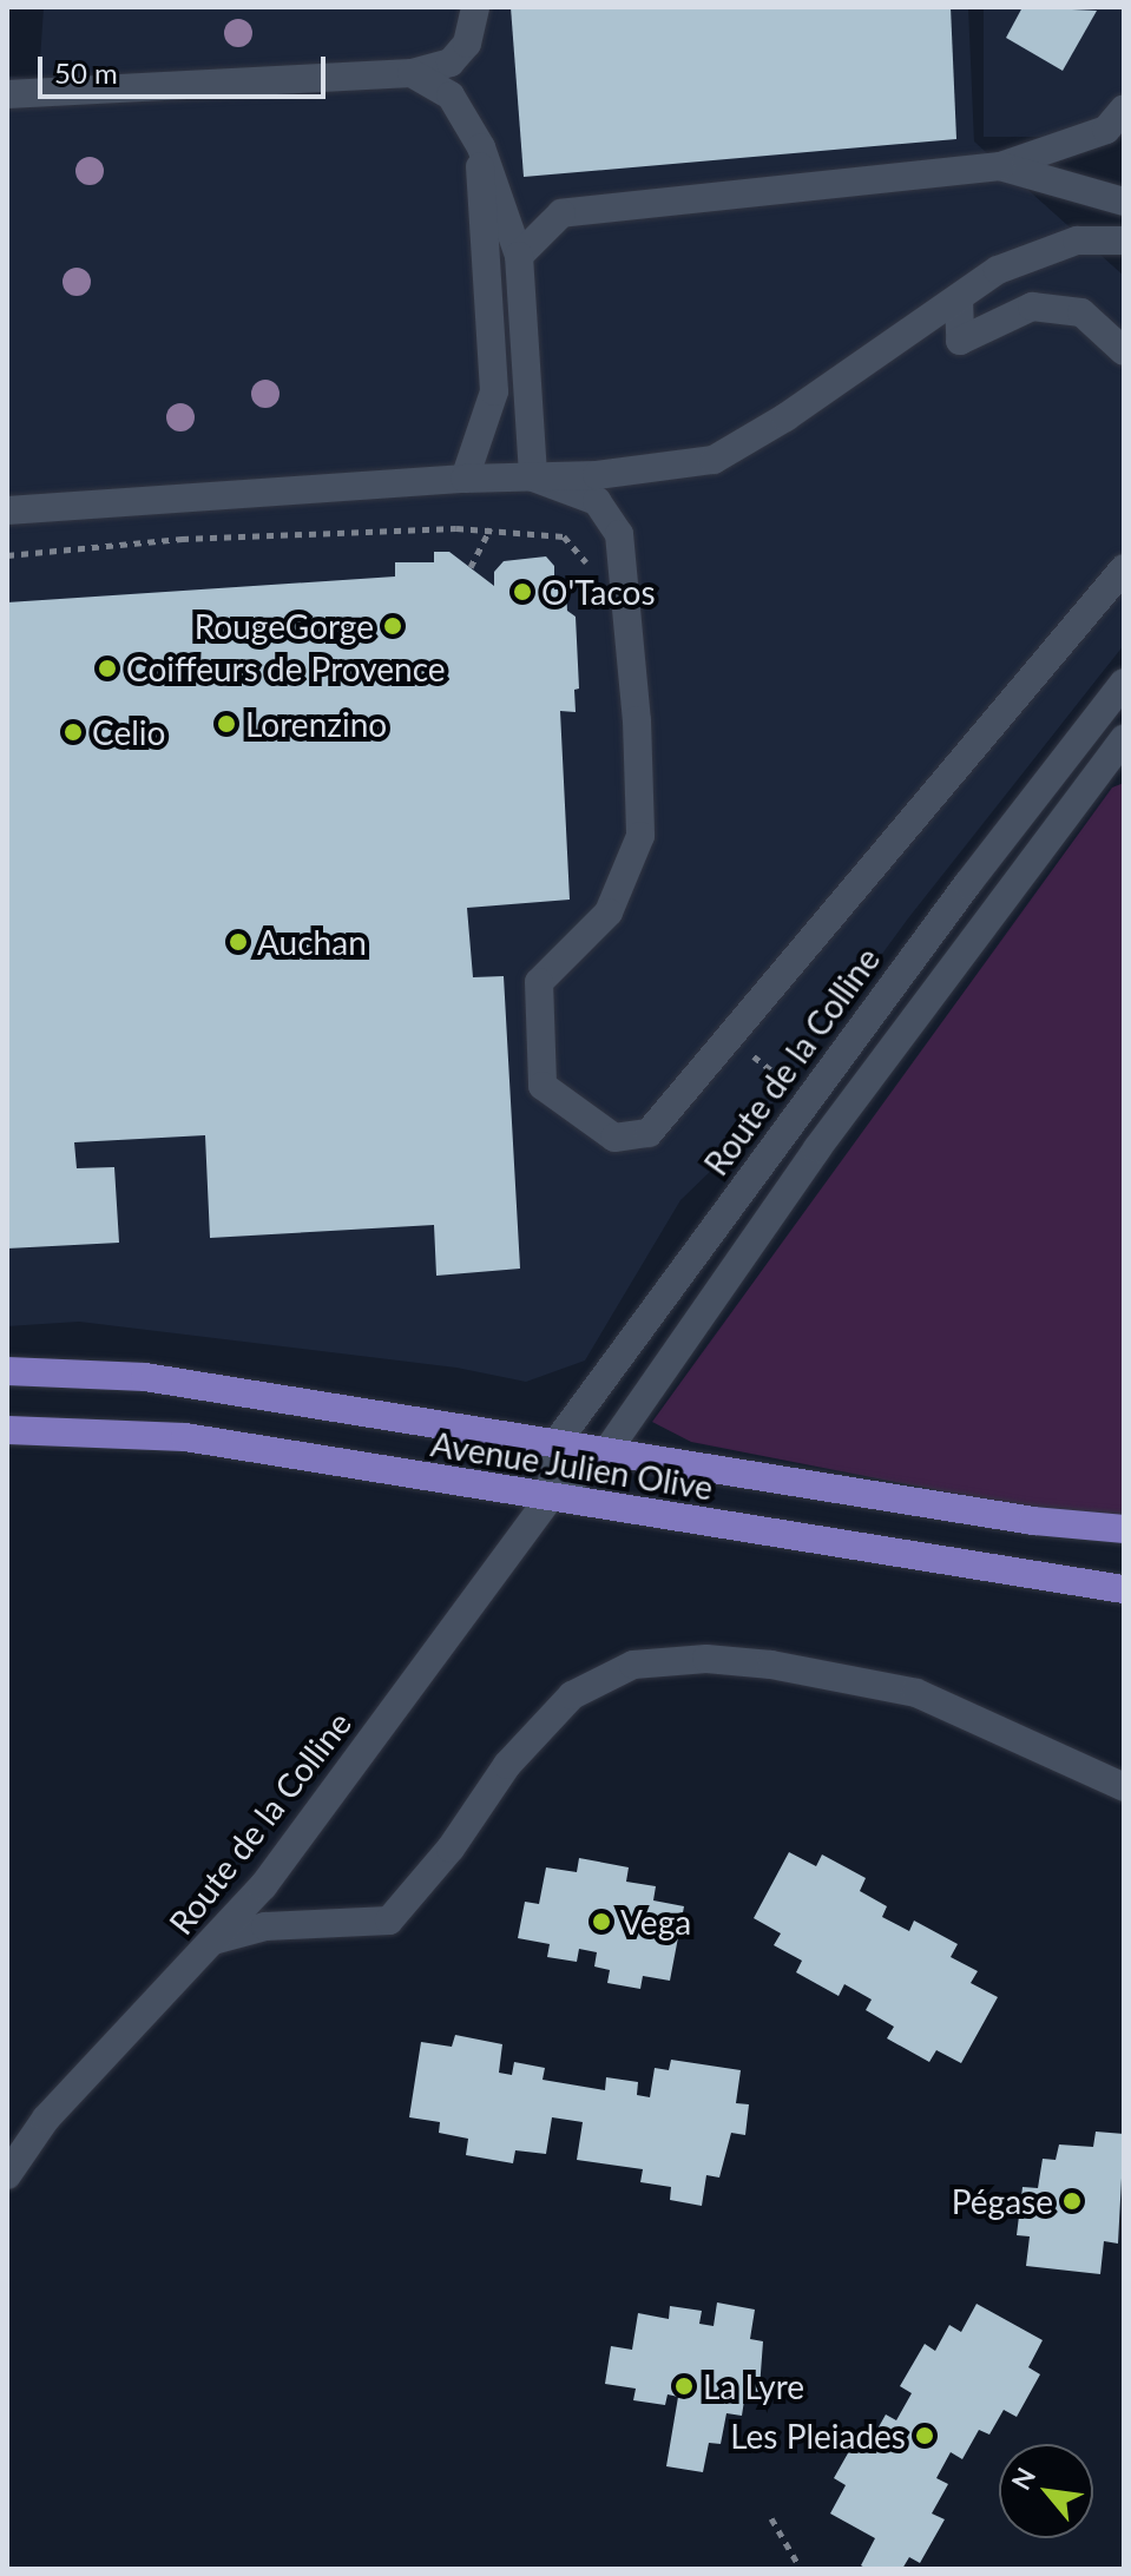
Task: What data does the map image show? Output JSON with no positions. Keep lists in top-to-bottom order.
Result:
{
  "streets": {
    "main road": ["Avenue Julien Olive"],
    "street": ["Route de la Colline"]
  },
  "crossings": [
    ["Route de la Colline", "Avenue Julien Olive"]
  ],
  "places": [
    "O'Tacos",
    "RougeGorge",
    "Coiffeurs de Provence",
    "Lorenzino",
    "Celio",
    "Auchan",
    "Vega",
    "Pégase",
    "La Lyre",
    "Les Pleiades"
  ],
  "scale_bar": "50 m",
  "north": "top left"
}
